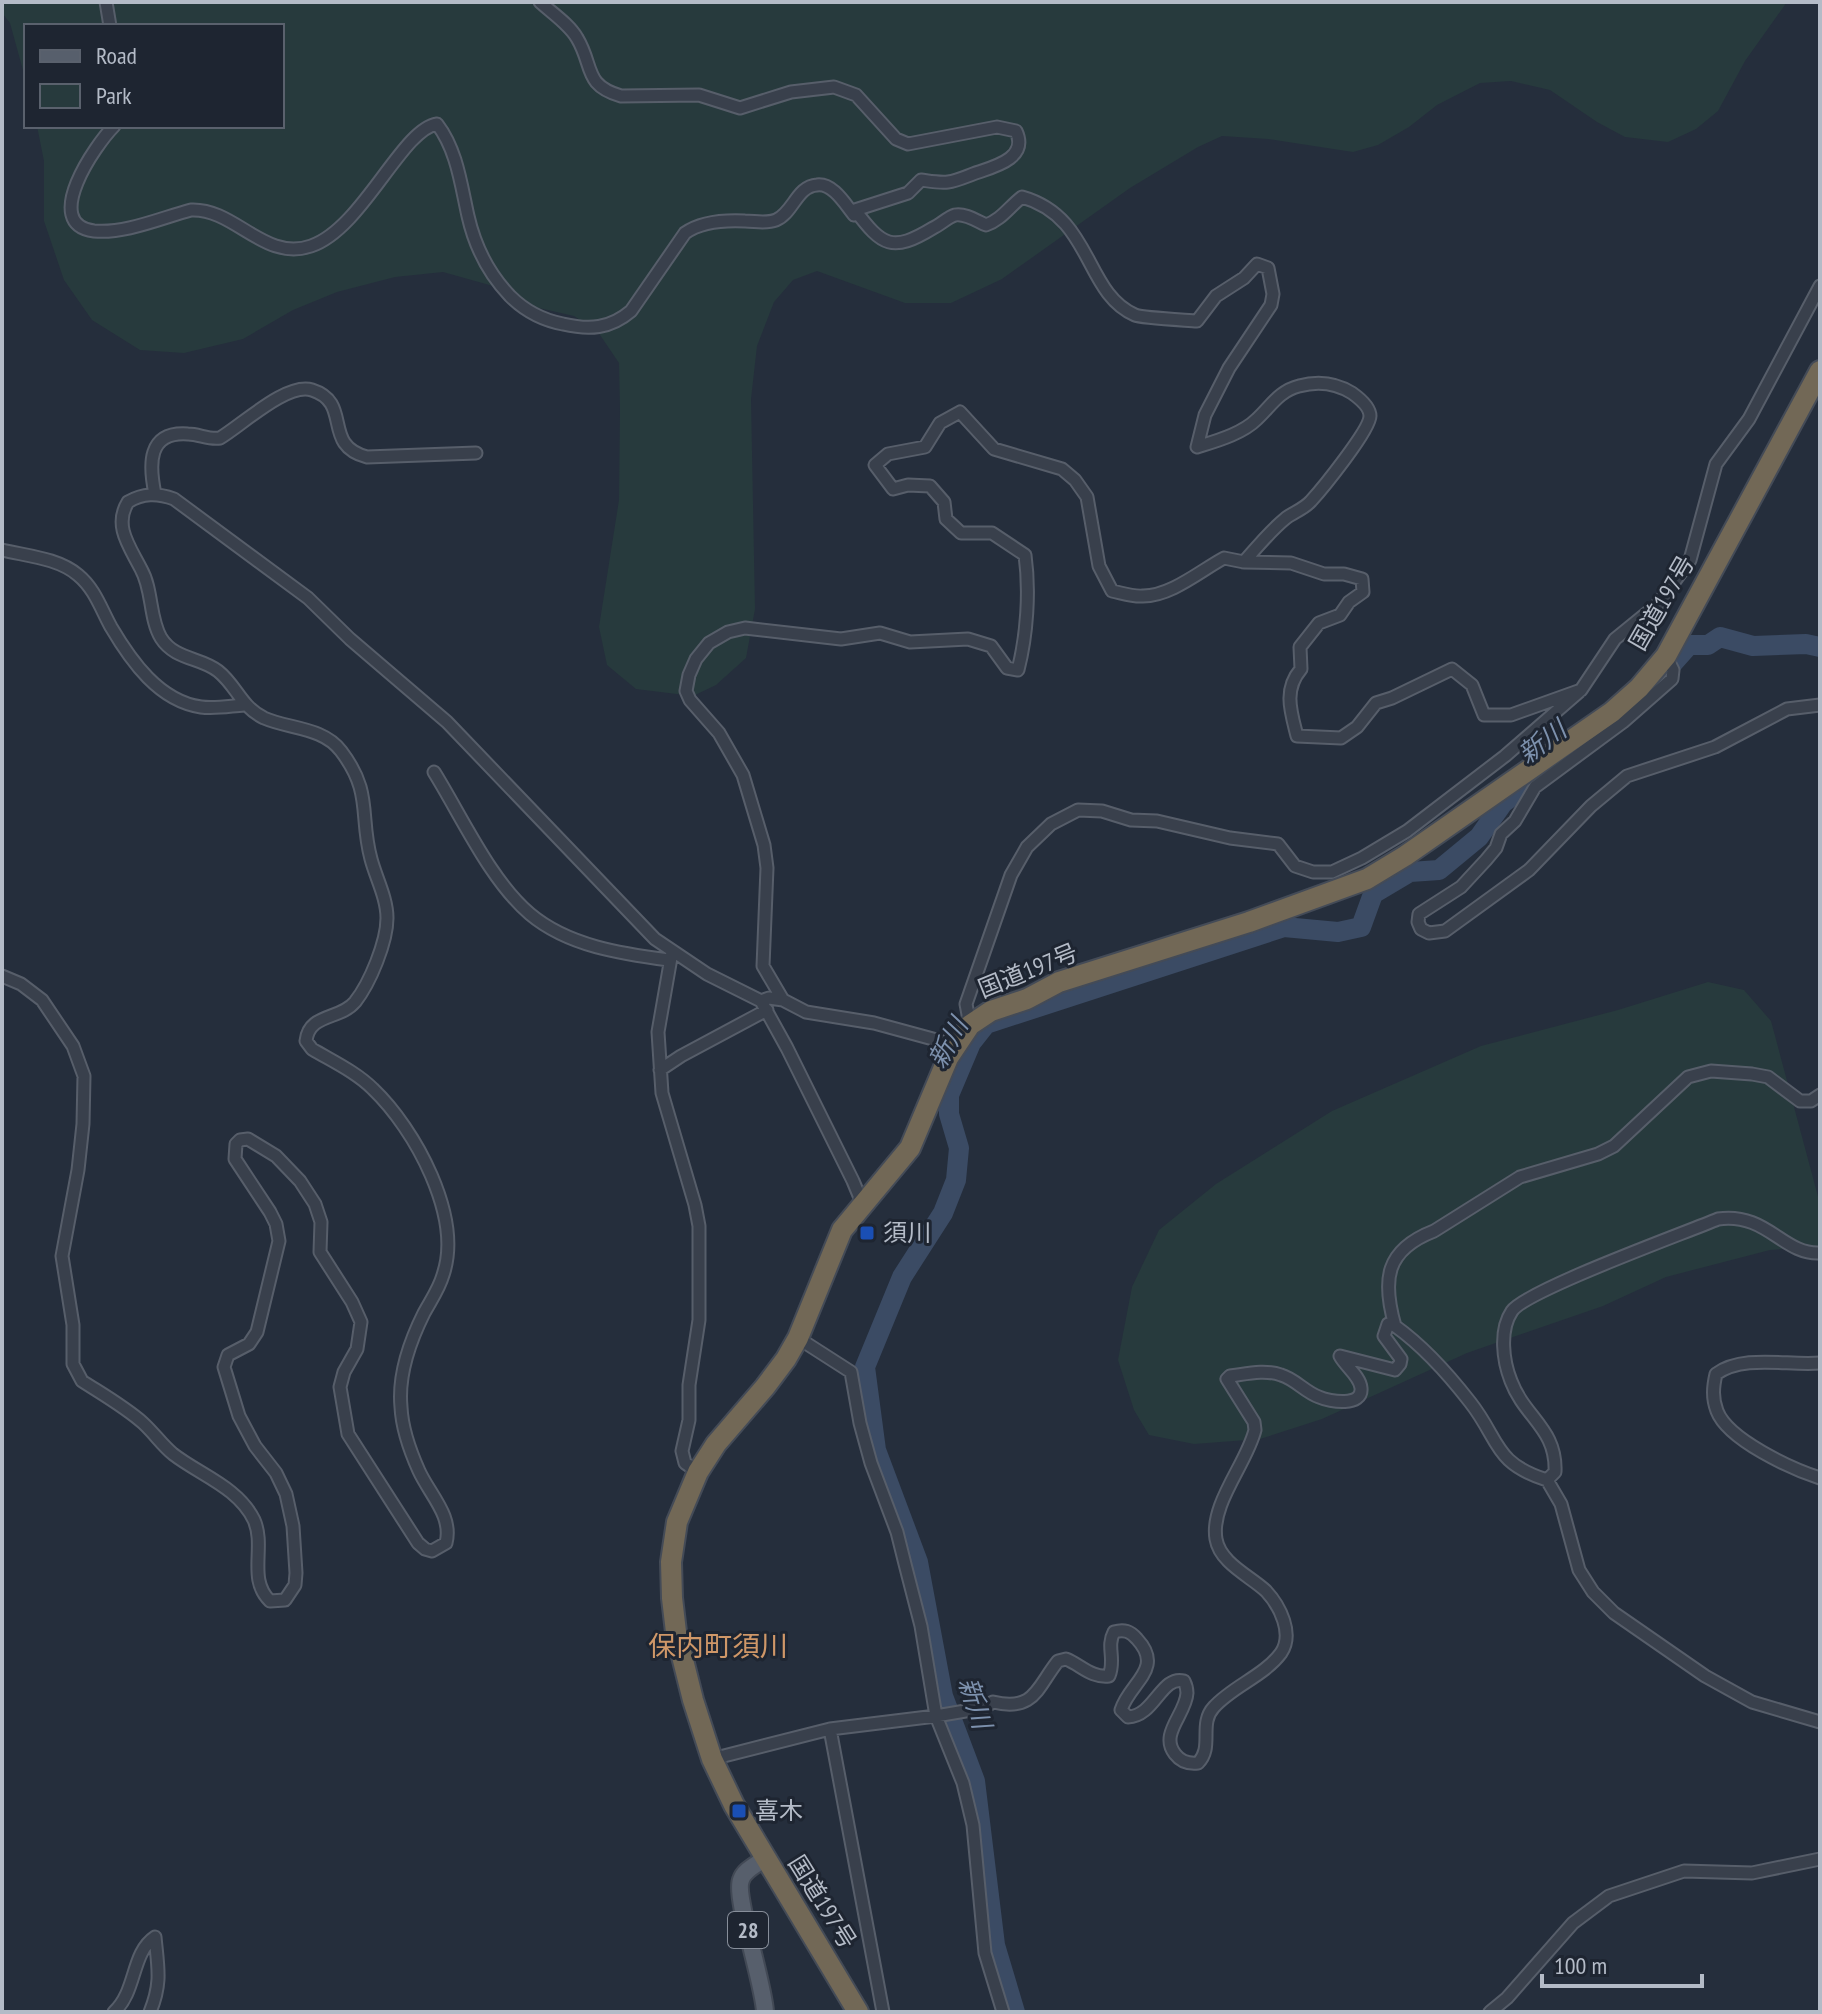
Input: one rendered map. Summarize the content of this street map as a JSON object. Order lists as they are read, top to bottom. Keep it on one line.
{"streets":{"highway":["国道197号"],"main road":["28"]},"crossings":[["国道197号","28"]],"districts":["保内町須川"],"water":["新川"],"places":{"transit":["須川","喜木"]},"legend":["Road","Park"],"scale_bar":"100 m"}
